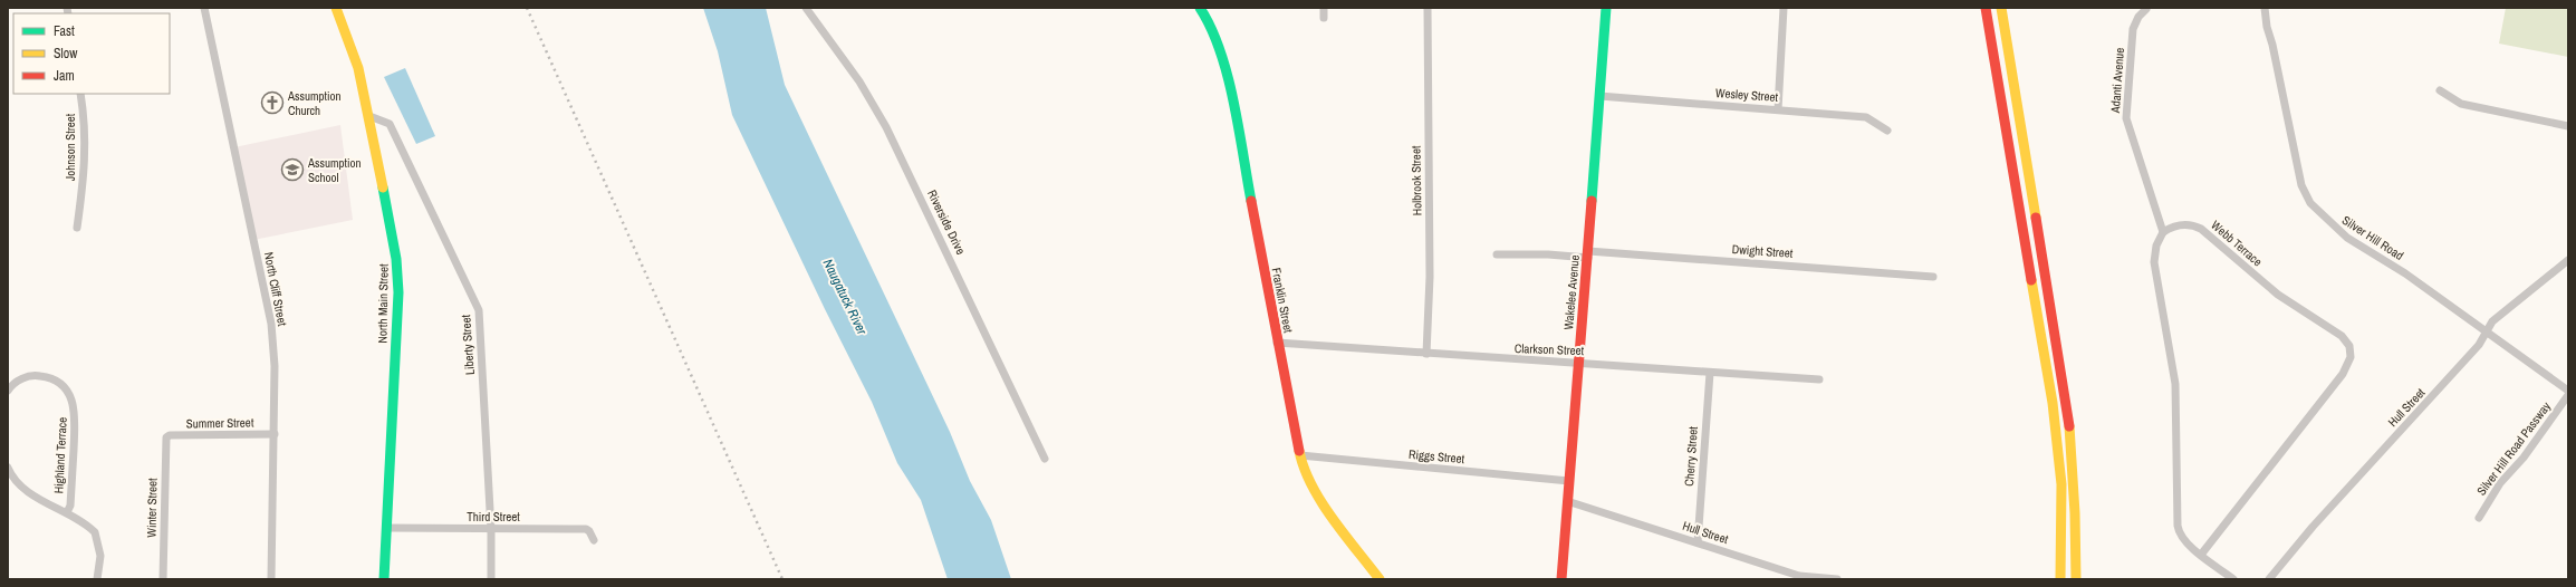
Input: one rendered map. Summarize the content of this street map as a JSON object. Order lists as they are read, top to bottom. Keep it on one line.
{"streets":{"main road":["Wakelee Avenue","Franklin Street","North Main Street"],"street":["Adanti Avenue","Wesley Street","Johnson Street","Holbrook Street","Riverside Drive","Silver Hill Road","Webb Terrace","Dwight Street","North Cliff Street","Liberty Street","Clarkson Street","Hull Street","Summer Street","Silver Hill Road Passway","Highland Terrace","Riggs Street","Cherry Street","Winter Street","Third Street"]},"crossings":[["Adanti Avenue","Webb Terrace"],["Wesley Street","Wakelee Avenue"],["Holbrook Street","Clarkson Street"],["Silver Hill Road","Hull Street"],["Dwight Street","Wakelee Avenue"],["North Cliff Street","Summer Street"],["Wakelee Avenue","Clarkson Street"],["Wakelee Avenue","Hull Street"],["Wakelee Avenue","Riggs Street"],["Franklin Street","Clarkson Street"],["Franklin Street","Riggs Street"],["North Main Street","Liberty Street"],["North Main Street","Third Street"],["Liberty Street","Third Street"],["Clarkson Street","Cherry Street"],["Hull Street","Cherry Street"],["Summer Street","Winter Street"]],"water":["Naugatuck River"],"places":{"church":["Assumption Church"],"school or university":["Assumption School"]},"legend":["Fast","Slow","Jam"]}
